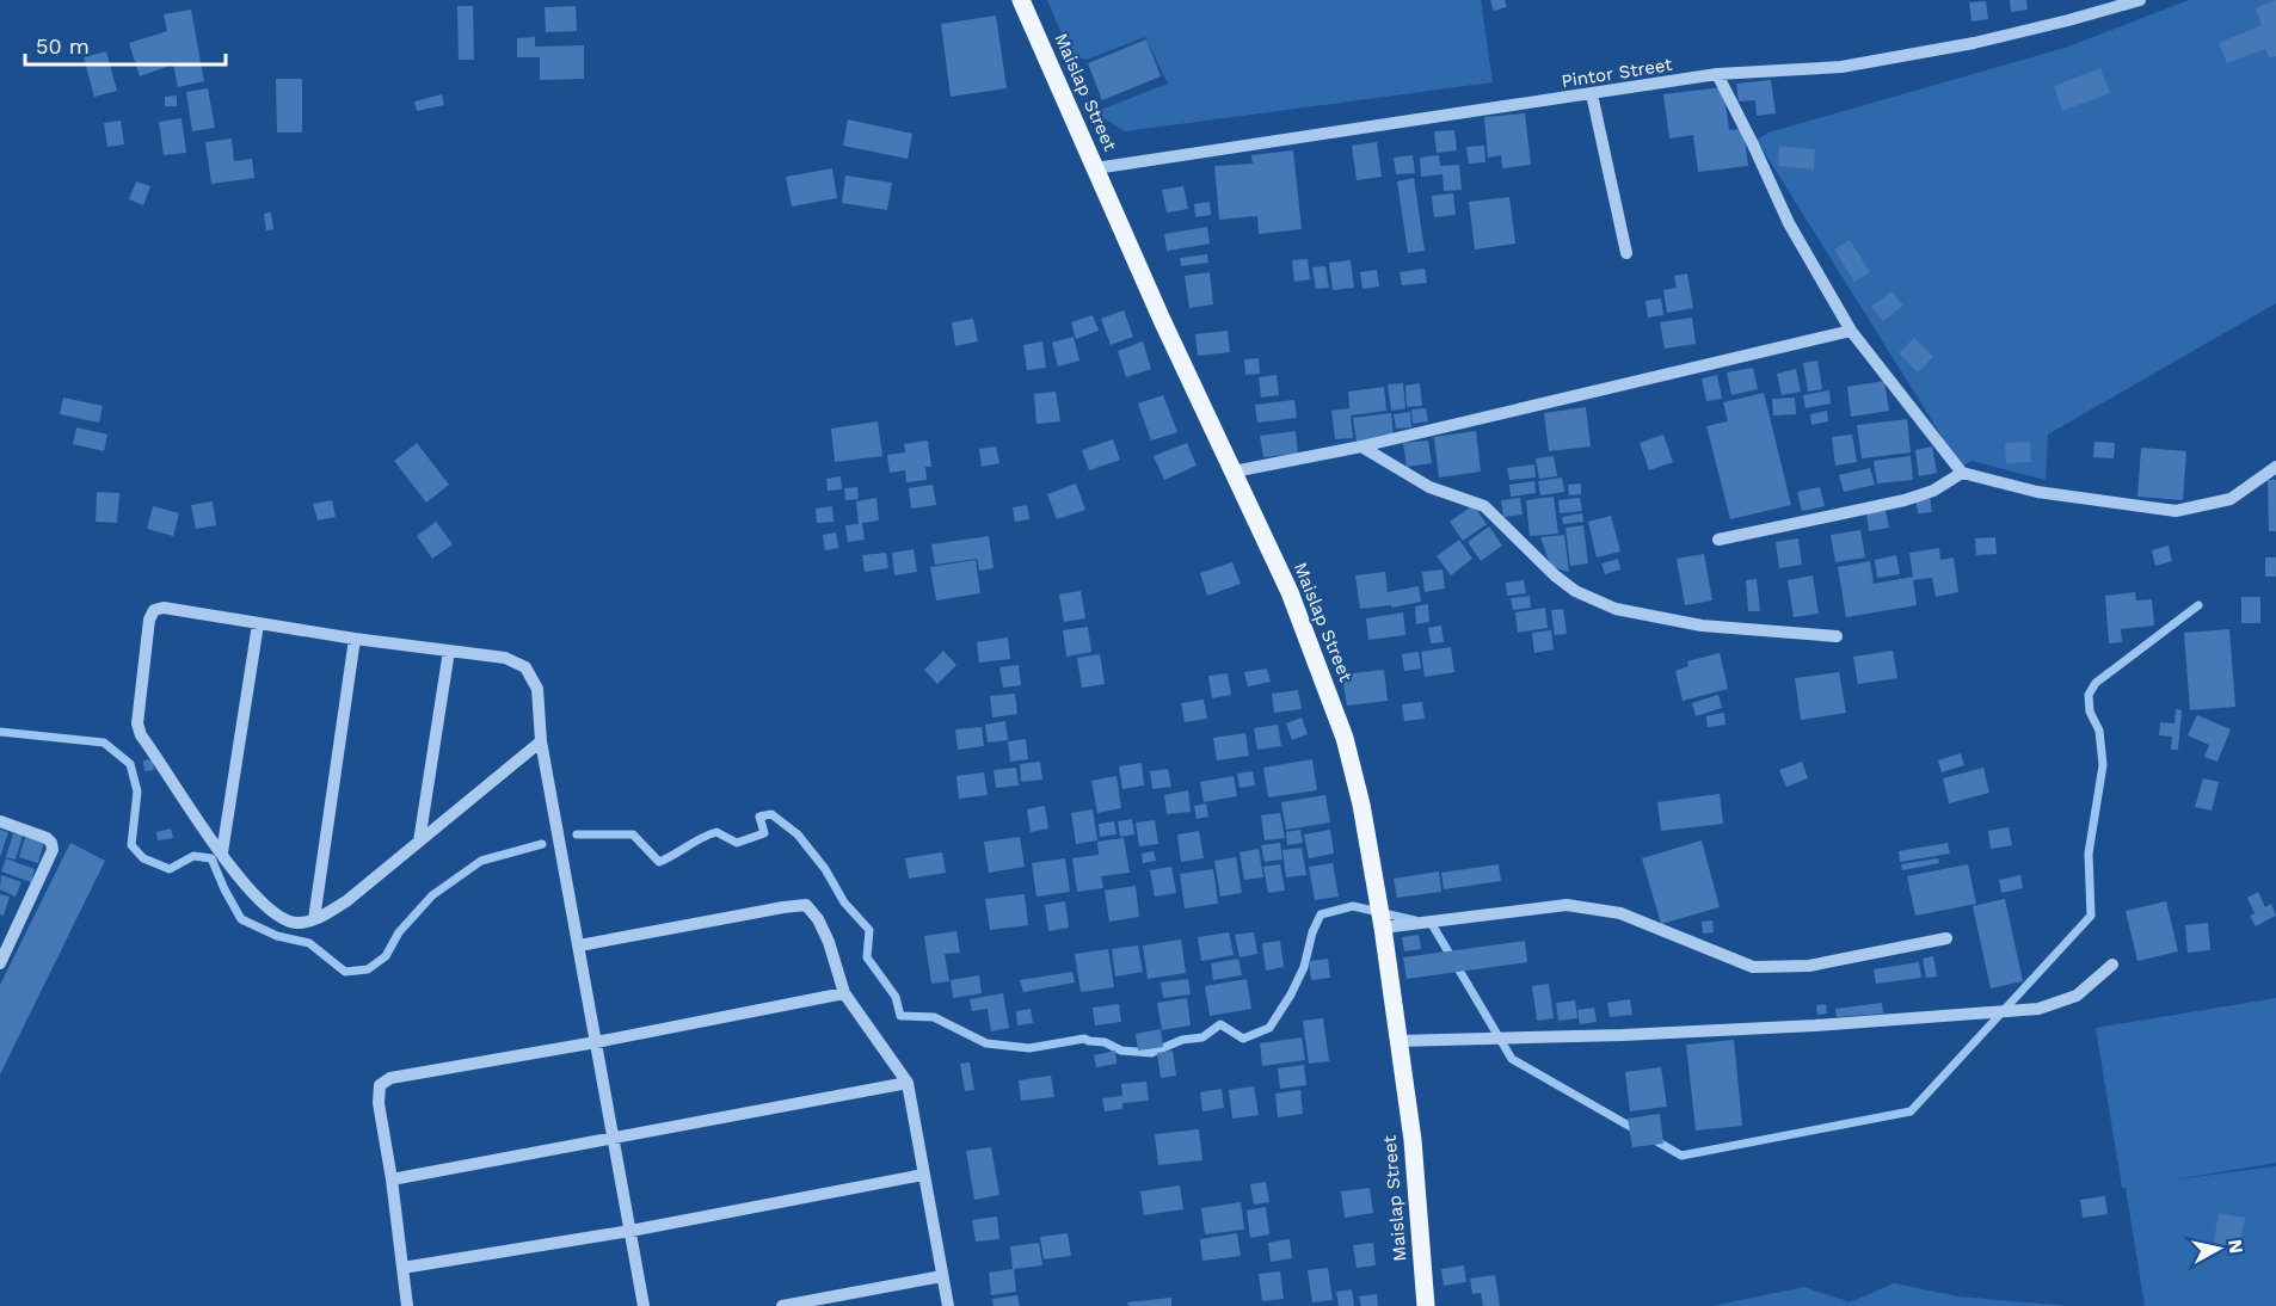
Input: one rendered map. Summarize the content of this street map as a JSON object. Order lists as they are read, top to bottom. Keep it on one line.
{"streets":{"main road":["Maislap Street"],"street":["Pintor Street"]},"crossings":[["Pintor Street","Maislap Street"]],"scale_bar":"50 m","north":"right"}
